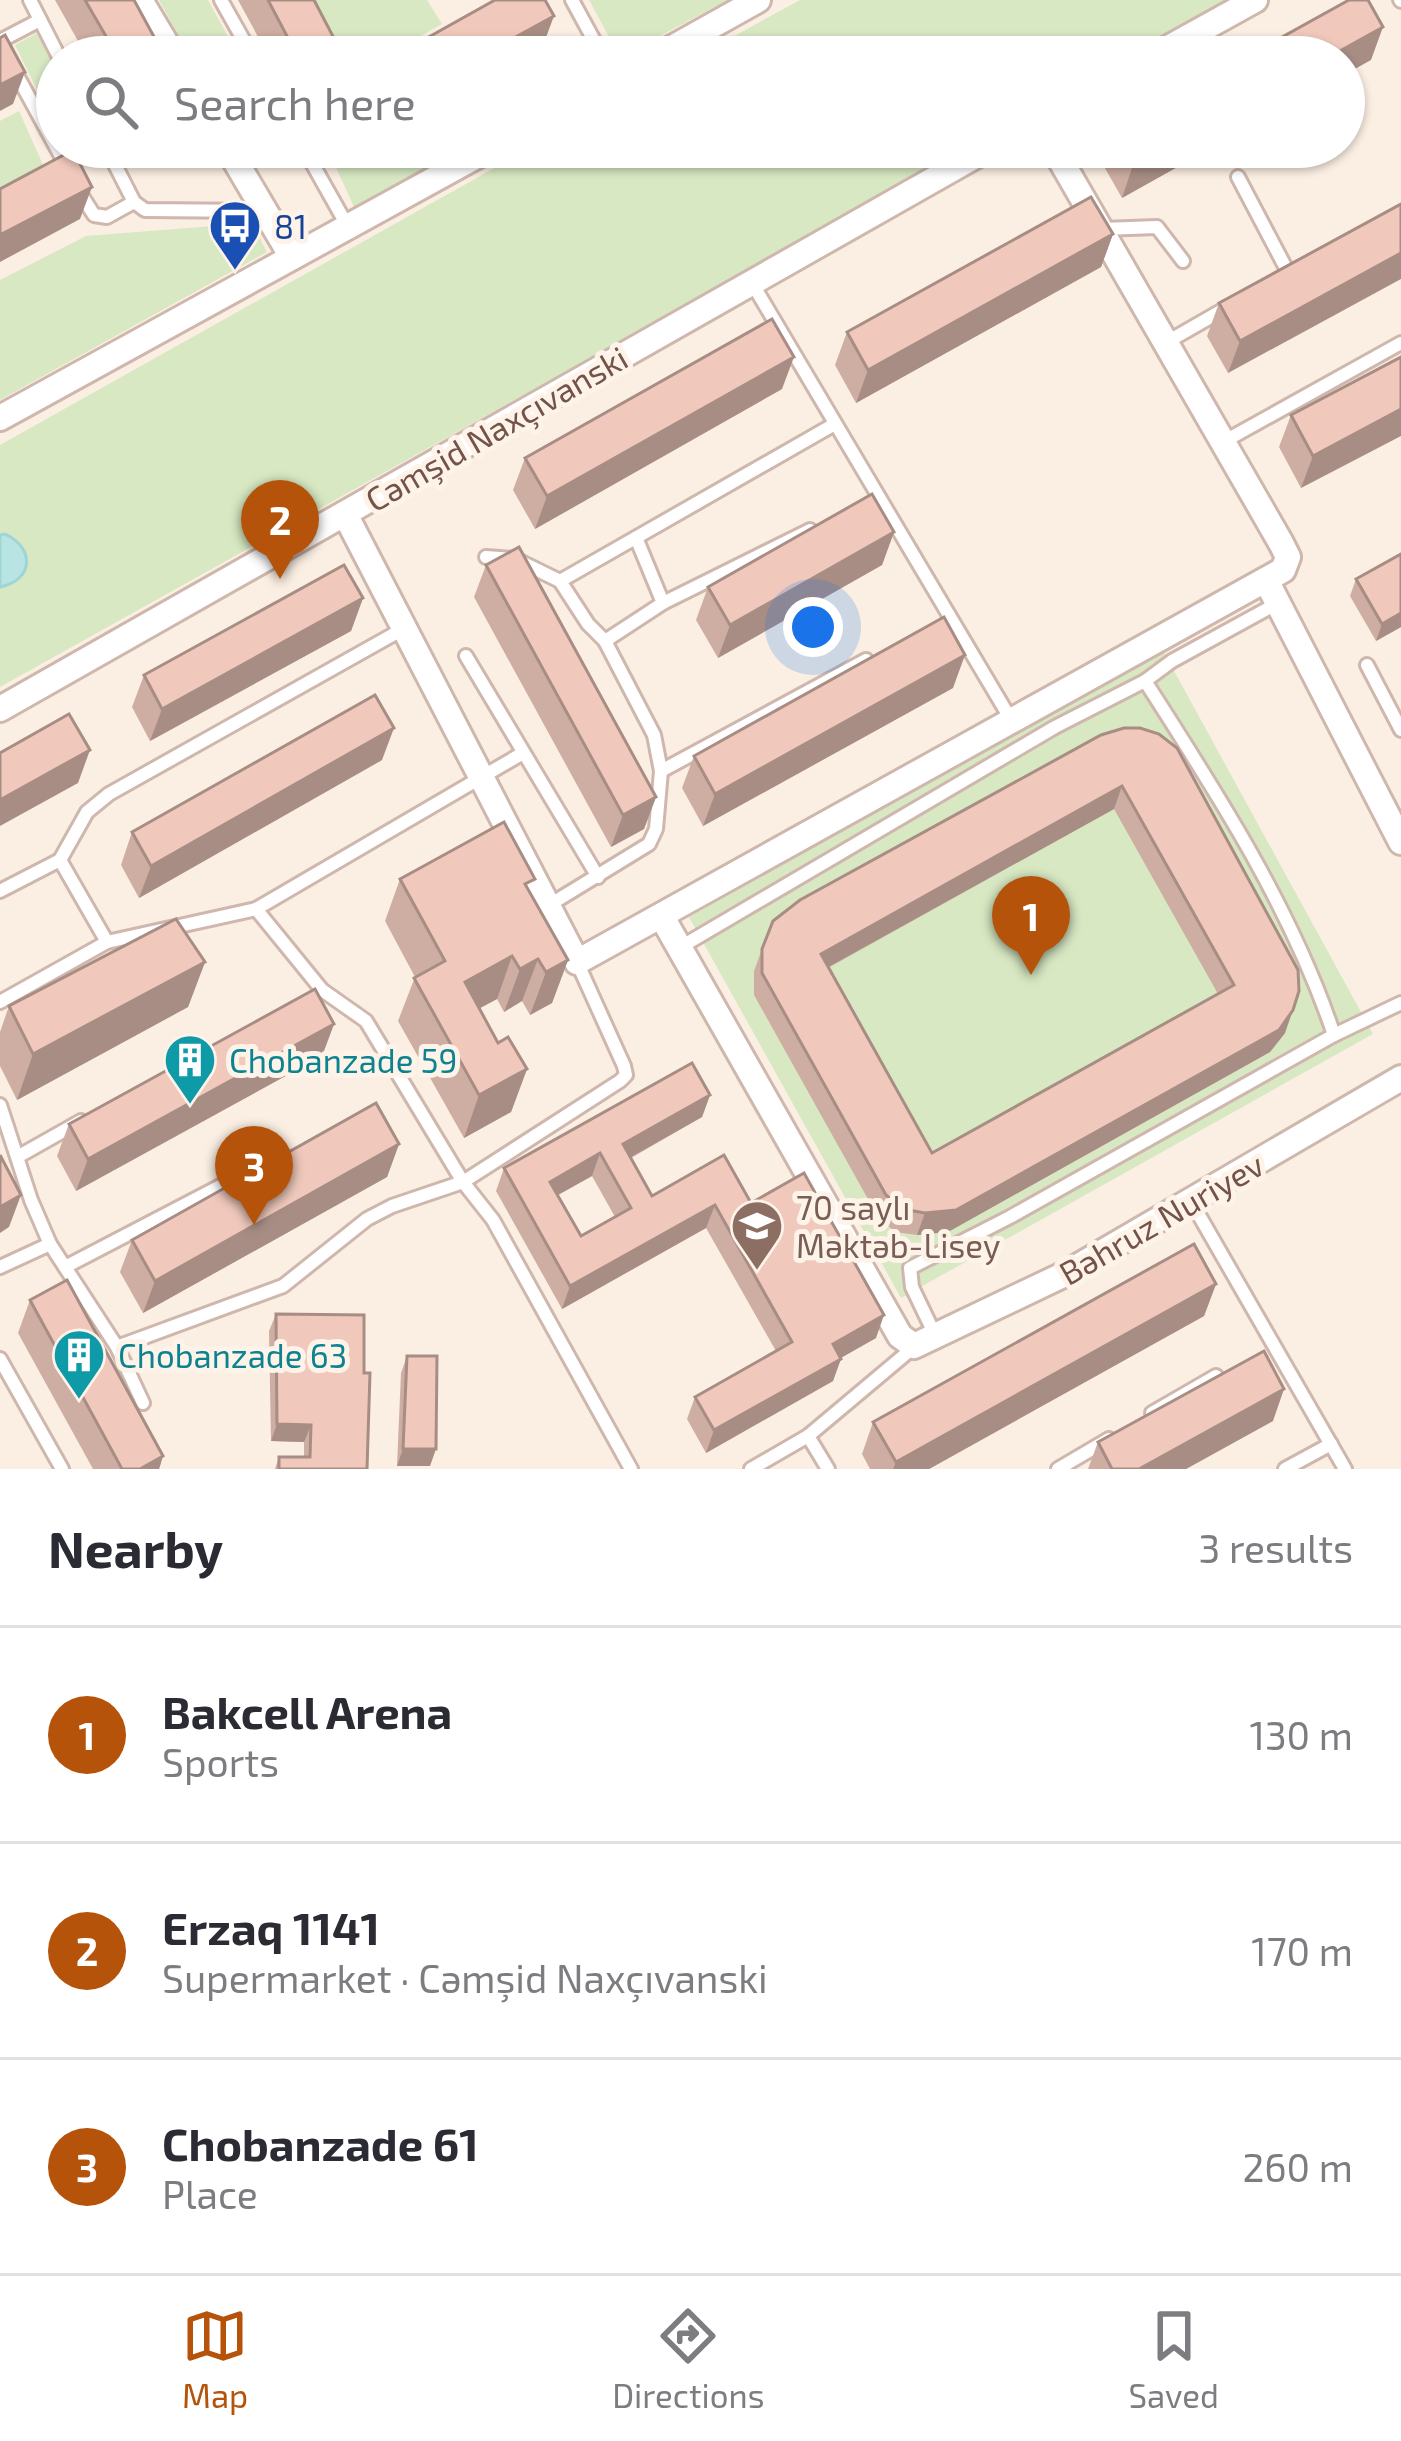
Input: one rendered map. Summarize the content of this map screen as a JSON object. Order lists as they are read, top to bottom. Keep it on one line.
{"streets":{"street":["Cəmşid Naxçıvanski","Bəhruz Nuriyev"]},"places":{"bus stop":["81"],"building":["Chobanzade 59","Chobanzade 63"],"school or university":["70 saylı Məktəb-Lisey"]},"page":{"search":"Search here","pins":["2","1","3"],"heading":["Nearby","3 results"],"list":[{"mark":"1","name":"Bakcell Arena","note":"Sports","value":"130 m"},{"mark":"2","name":"Erzaq 1141","note":"Supermarket · Cəmşid Naxçıvanski","value":"170 m"},{"mark":"3","name":"Chobanzade 61","note":"Place","value":"260 m"}],"nav":["Map","Directions","Saved"]}}
